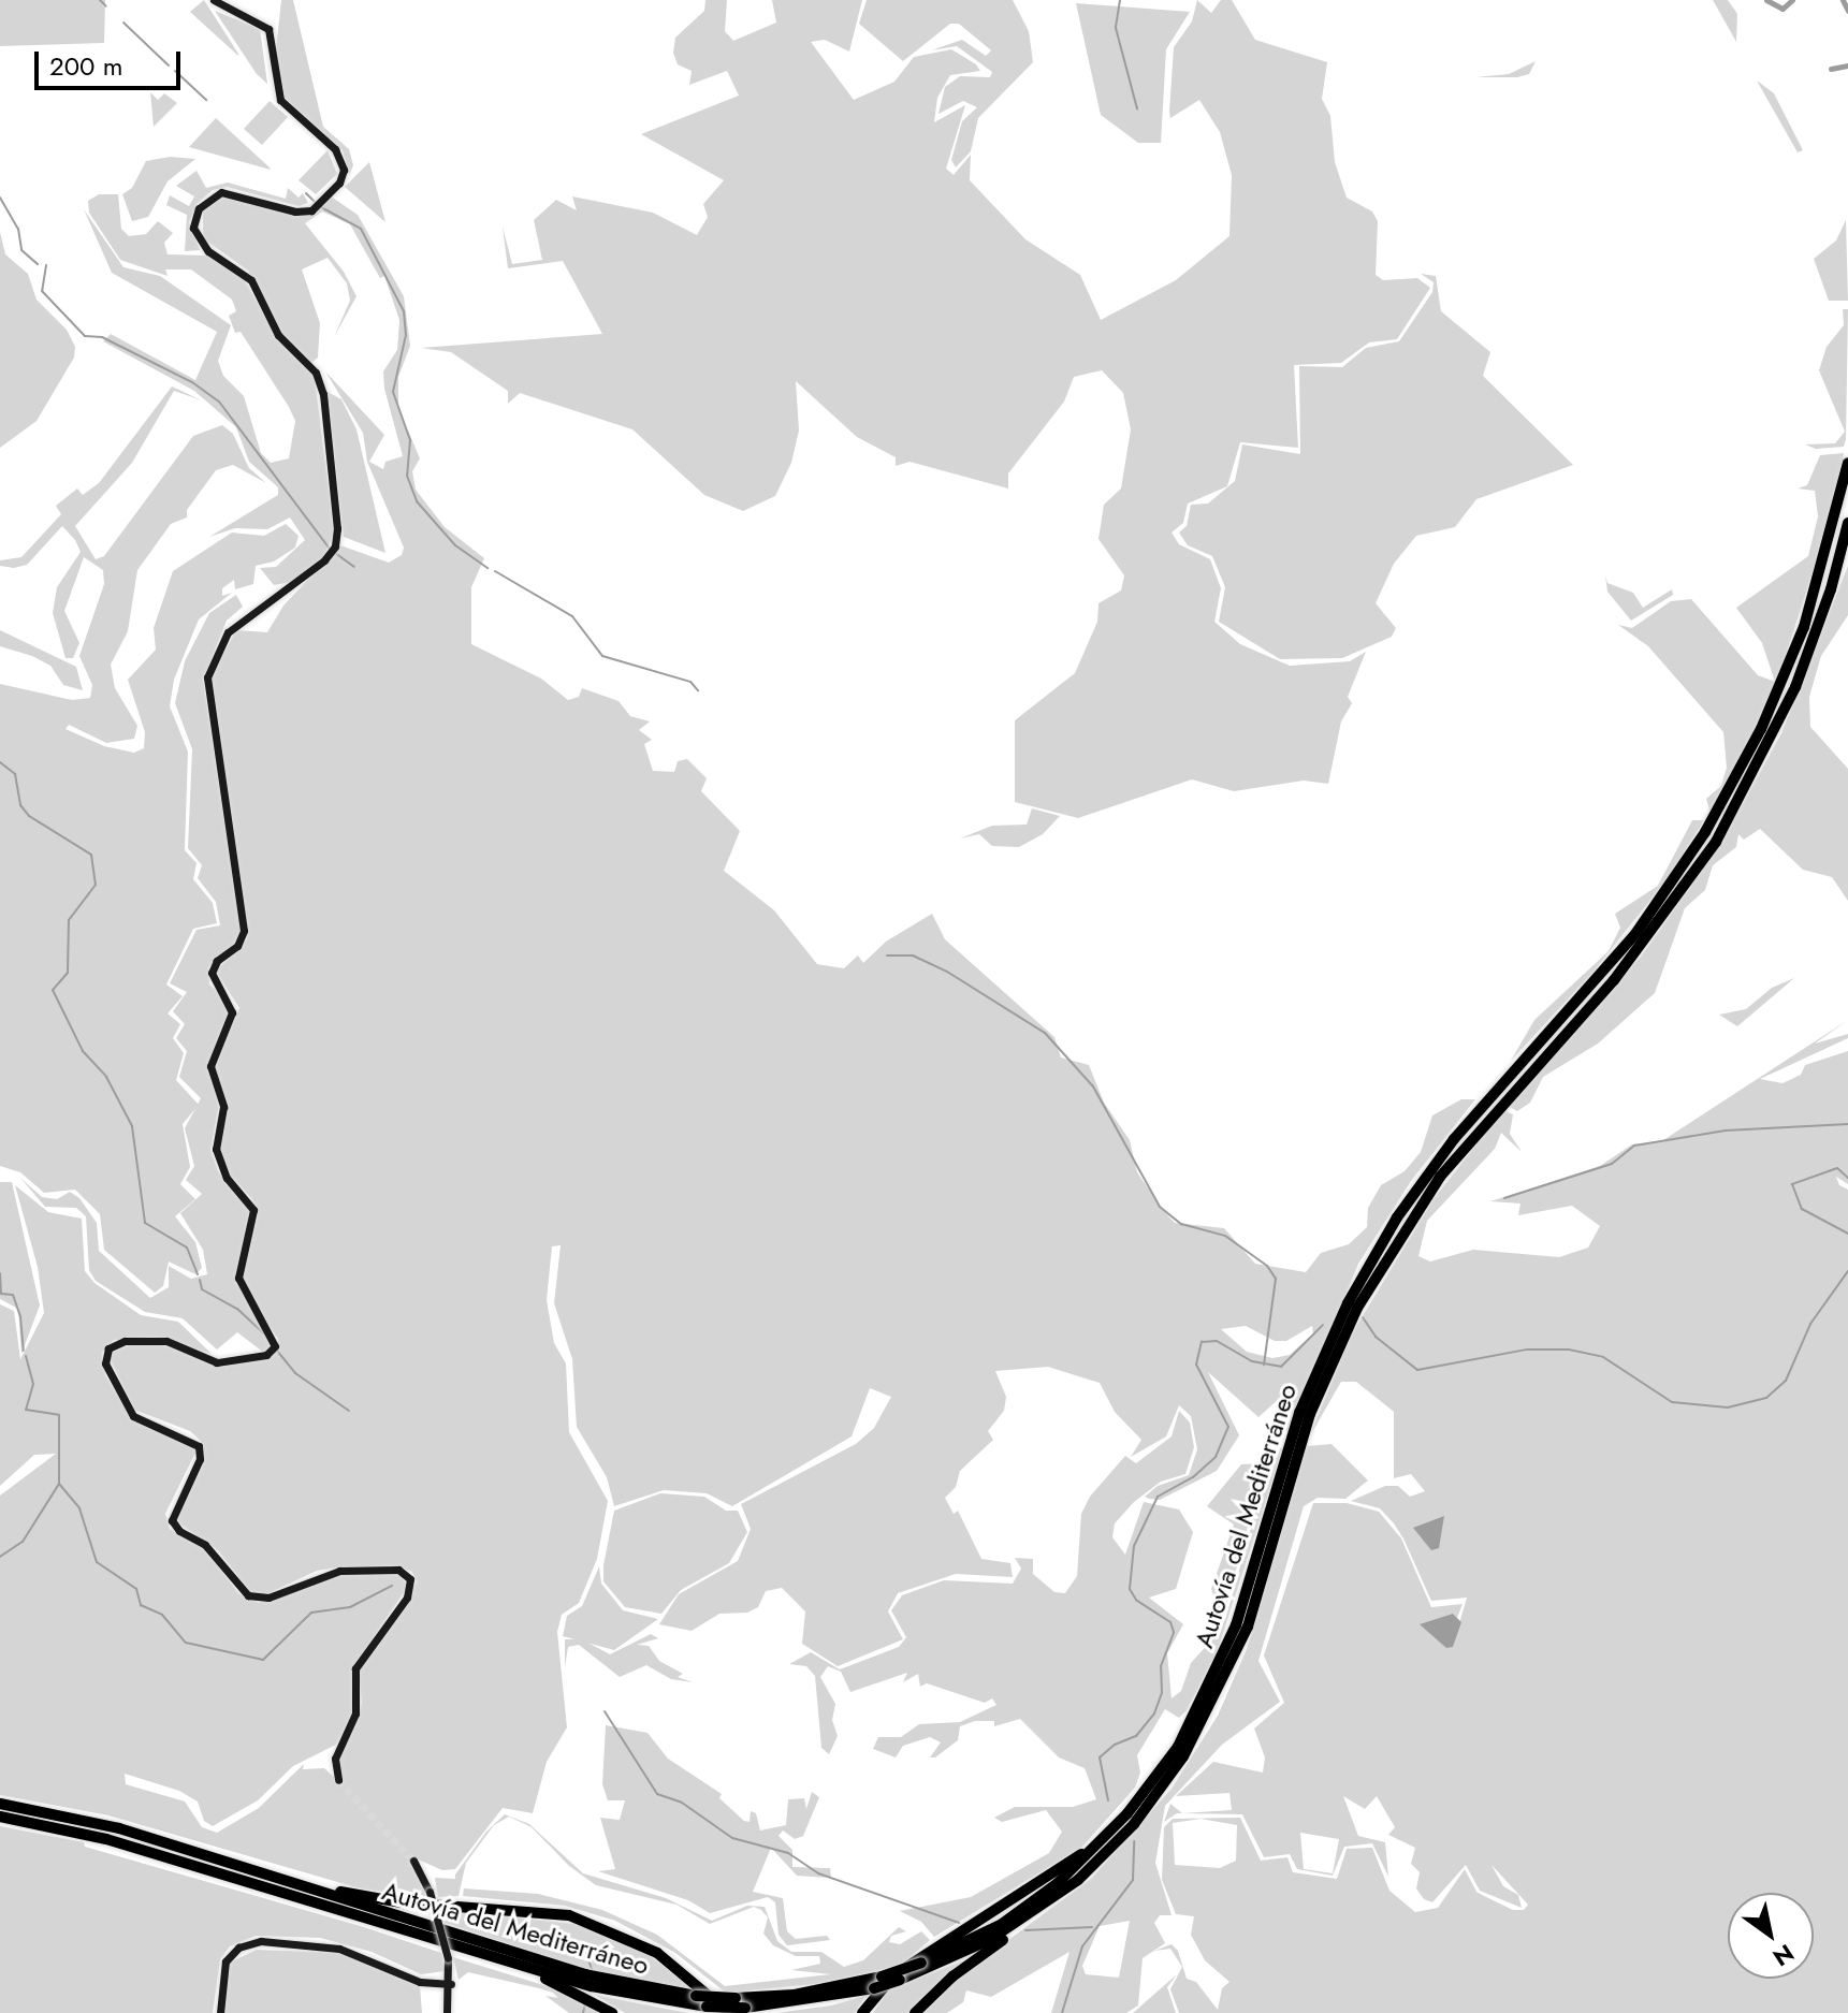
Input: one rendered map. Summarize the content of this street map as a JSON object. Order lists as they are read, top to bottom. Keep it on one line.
{"streets":{"highway":["Autovía del Mediterráneo"]},"scale_bar":"200 m","north":"bottom right"}
